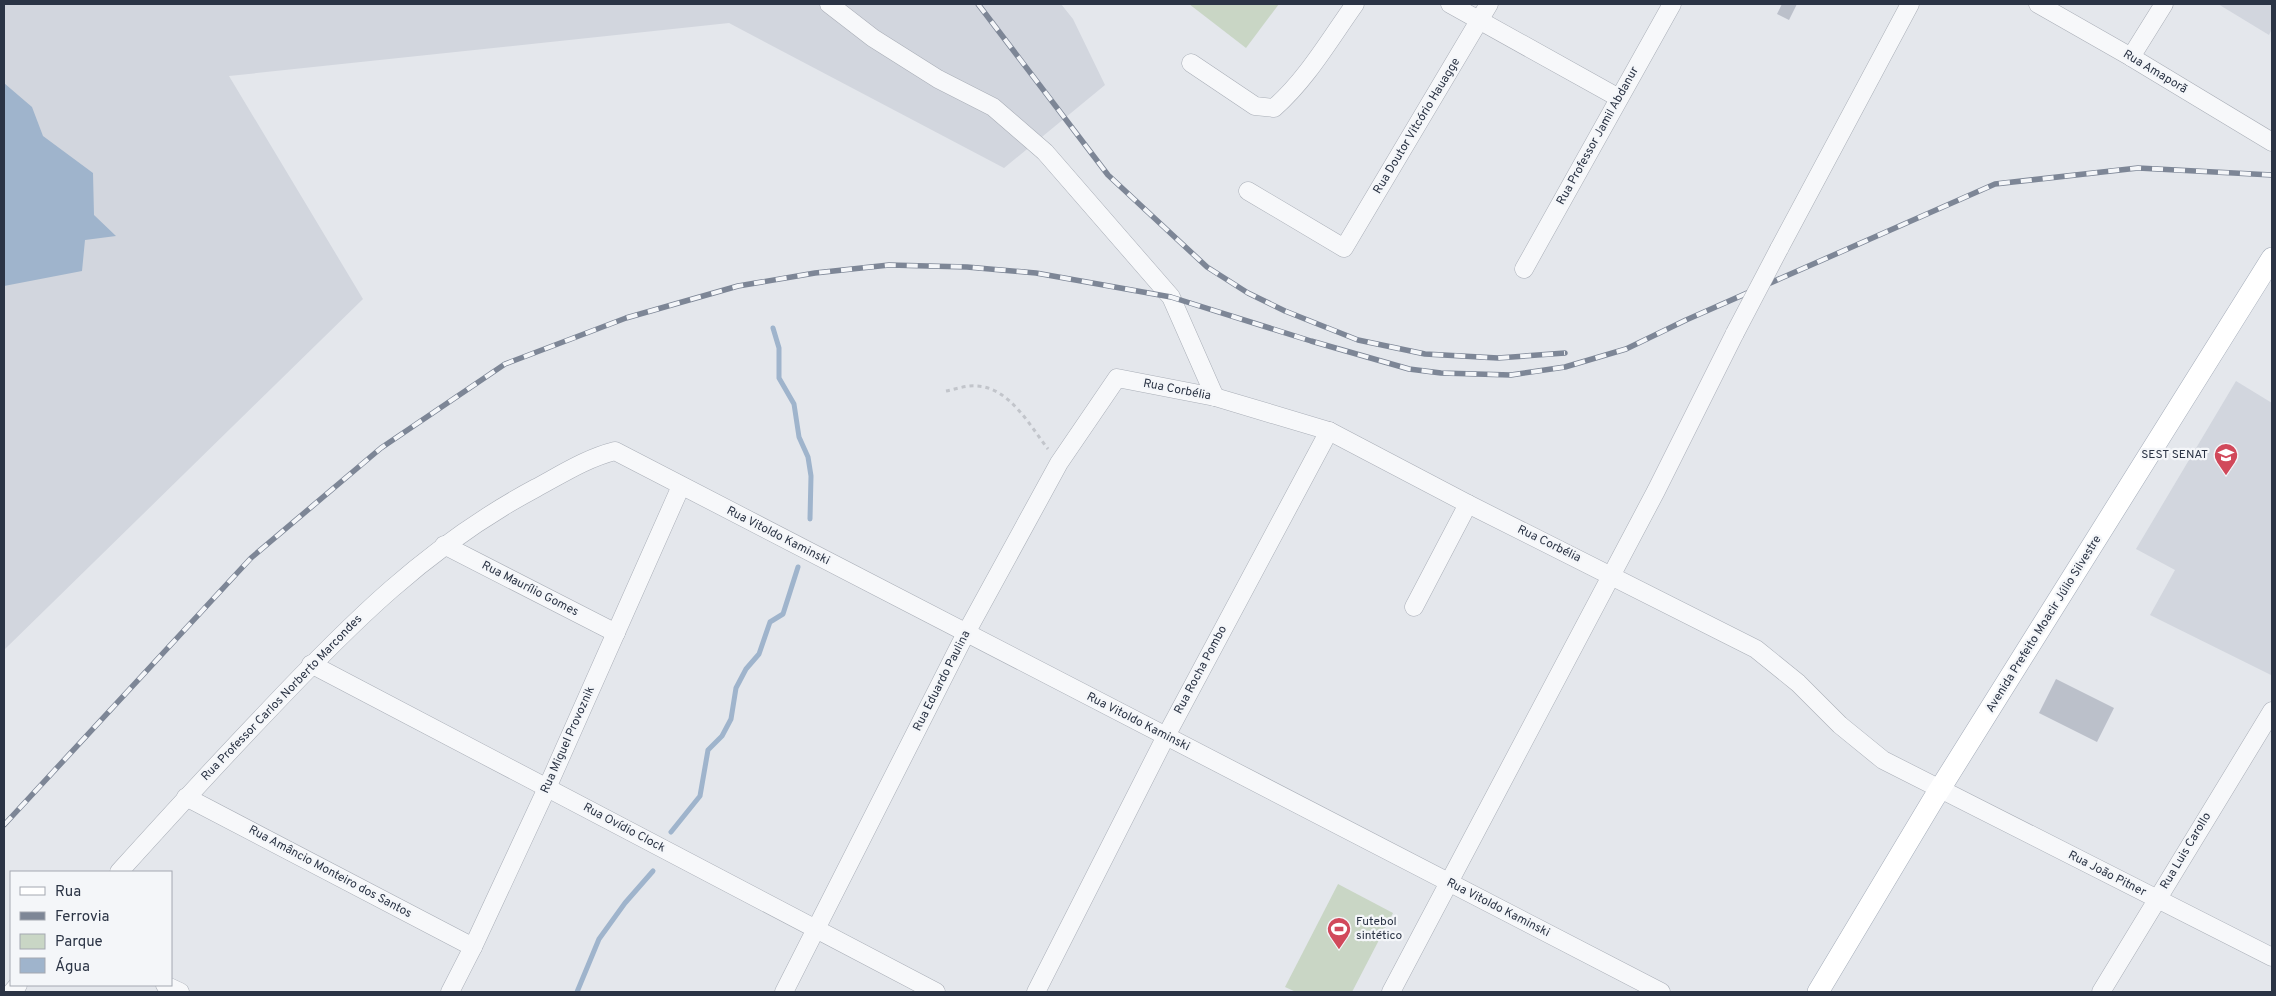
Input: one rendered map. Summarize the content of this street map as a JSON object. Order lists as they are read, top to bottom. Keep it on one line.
{"streets":{"main road":["Avenida Prefeito Moacir Júlio Silvestre"],"street":["Rua Amaporã","Rua Doutor Vitcório Hauagge","Rua Professor Jamil Abdanur","Rua Corbélia","Rua Vitoldo Kaminski","Rua Maurílio Gomes","Rua Rocha Pombo","Rua Eduardo Paulina","Rua Professor Carlos Norberto Marcondes","Rua Miguel Provoznik","Rua Ovídio Clock","Rua Luis Carollo","Rua Amâncio Monteiro dos Santos","Rua João Pitner"]},"crossings":[["Rua Corbélia","Avenida Prefeito Moacir Júlio Silvestre"],["Rua Corbélia","Rua Rocha Pombo"],["Rua Corbélia","Rua Eduardo Paulina"],["Rua Corbélia","Rua João Pitner"],["Rua Vitoldo Kaminski","Rua Rocha Pombo"],["Rua Vitoldo Kaminski","Rua Eduardo Paulina"],["Rua Vitoldo Kaminski","Rua Professor Carlos Norberto Marcondes"],["Rua Vitoldo Kaminski","Rua Miguel Provoznik"],["Rua Maurílio Gomes","Rua Professor Carlos Norberto Marcondes"],["Rua Maurílio Gomes","Rua Miguel Provoznik"],["Avenida Prefeito Moacir Júlio Silvestre","Rua João Pitner"],["Rua Eduardo Paulina","Rua Ovídio Clock"],["Rua Professor Carlos Norberto Marcondes","Rua Ovídio Clock"],["Rua Professor Carlos Norberto Marcondes","Rua Amâncio Monteiro dos Santos"],["Rua Miguel Provoznik","Rua Ovídio Clock"],["Rua Miguel Provoznik","Rua Amâncio Monteiro dos Santos"],["Rua Luis Carollo","Rua João Pitner"]],"places":{"school or university":["SEST SENAT"],"sports":["Futebol sintético"]},"legend":["Rua","Ferrovia","Parque","Água"]}
